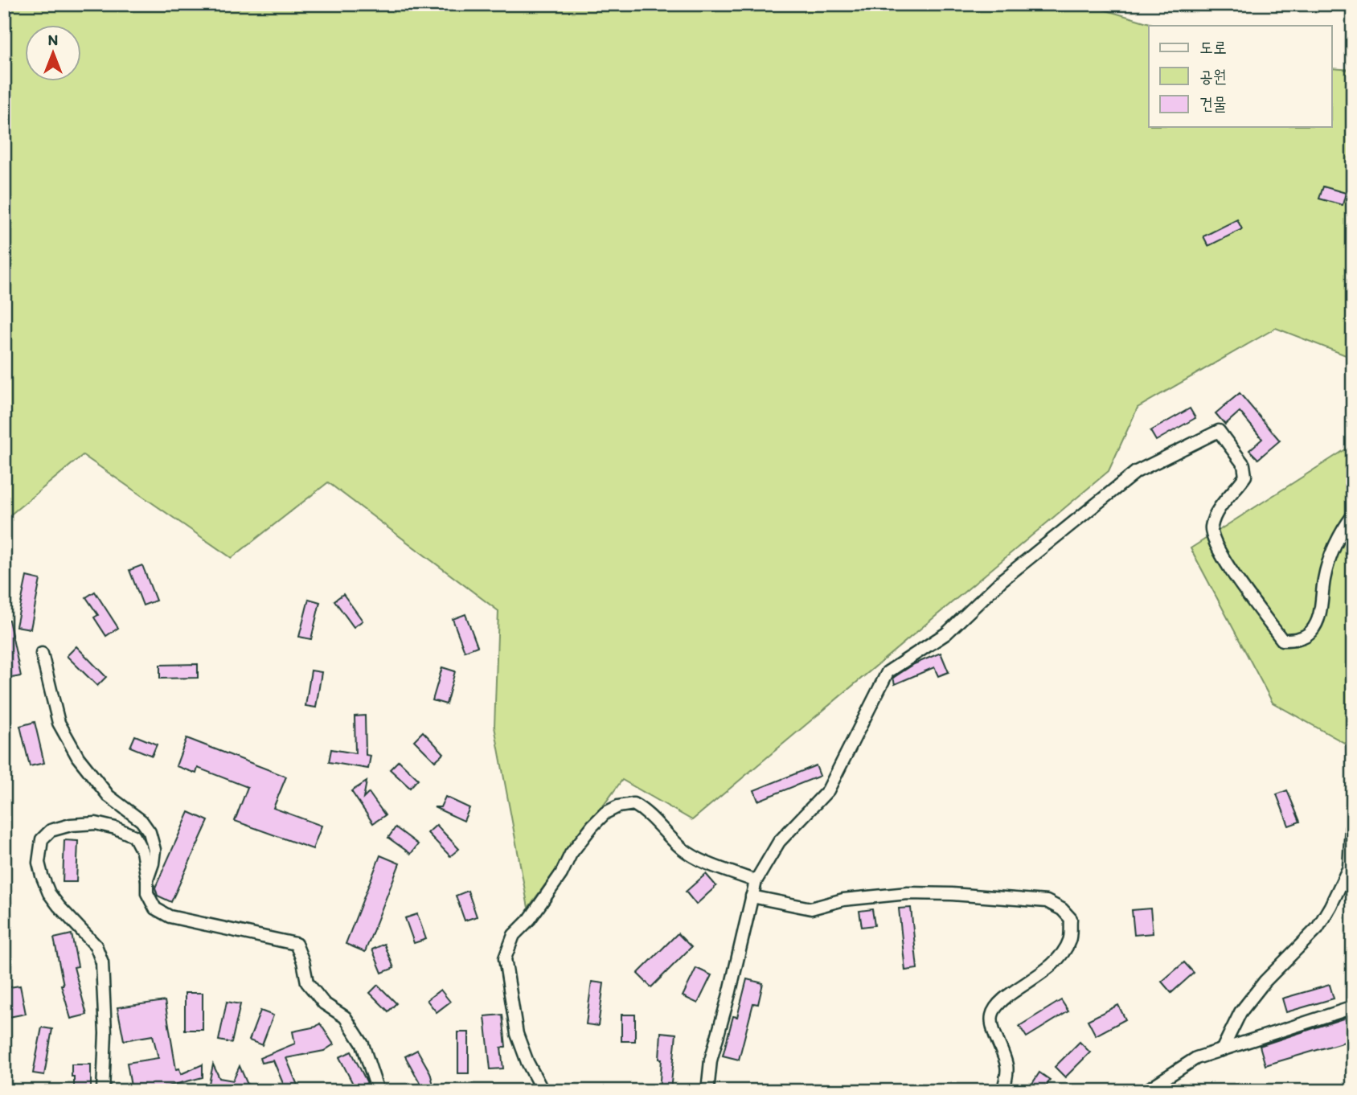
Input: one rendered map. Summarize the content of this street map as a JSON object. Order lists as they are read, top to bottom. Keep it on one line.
{"legend":["도로","공원","건물"],"north":"top"}
